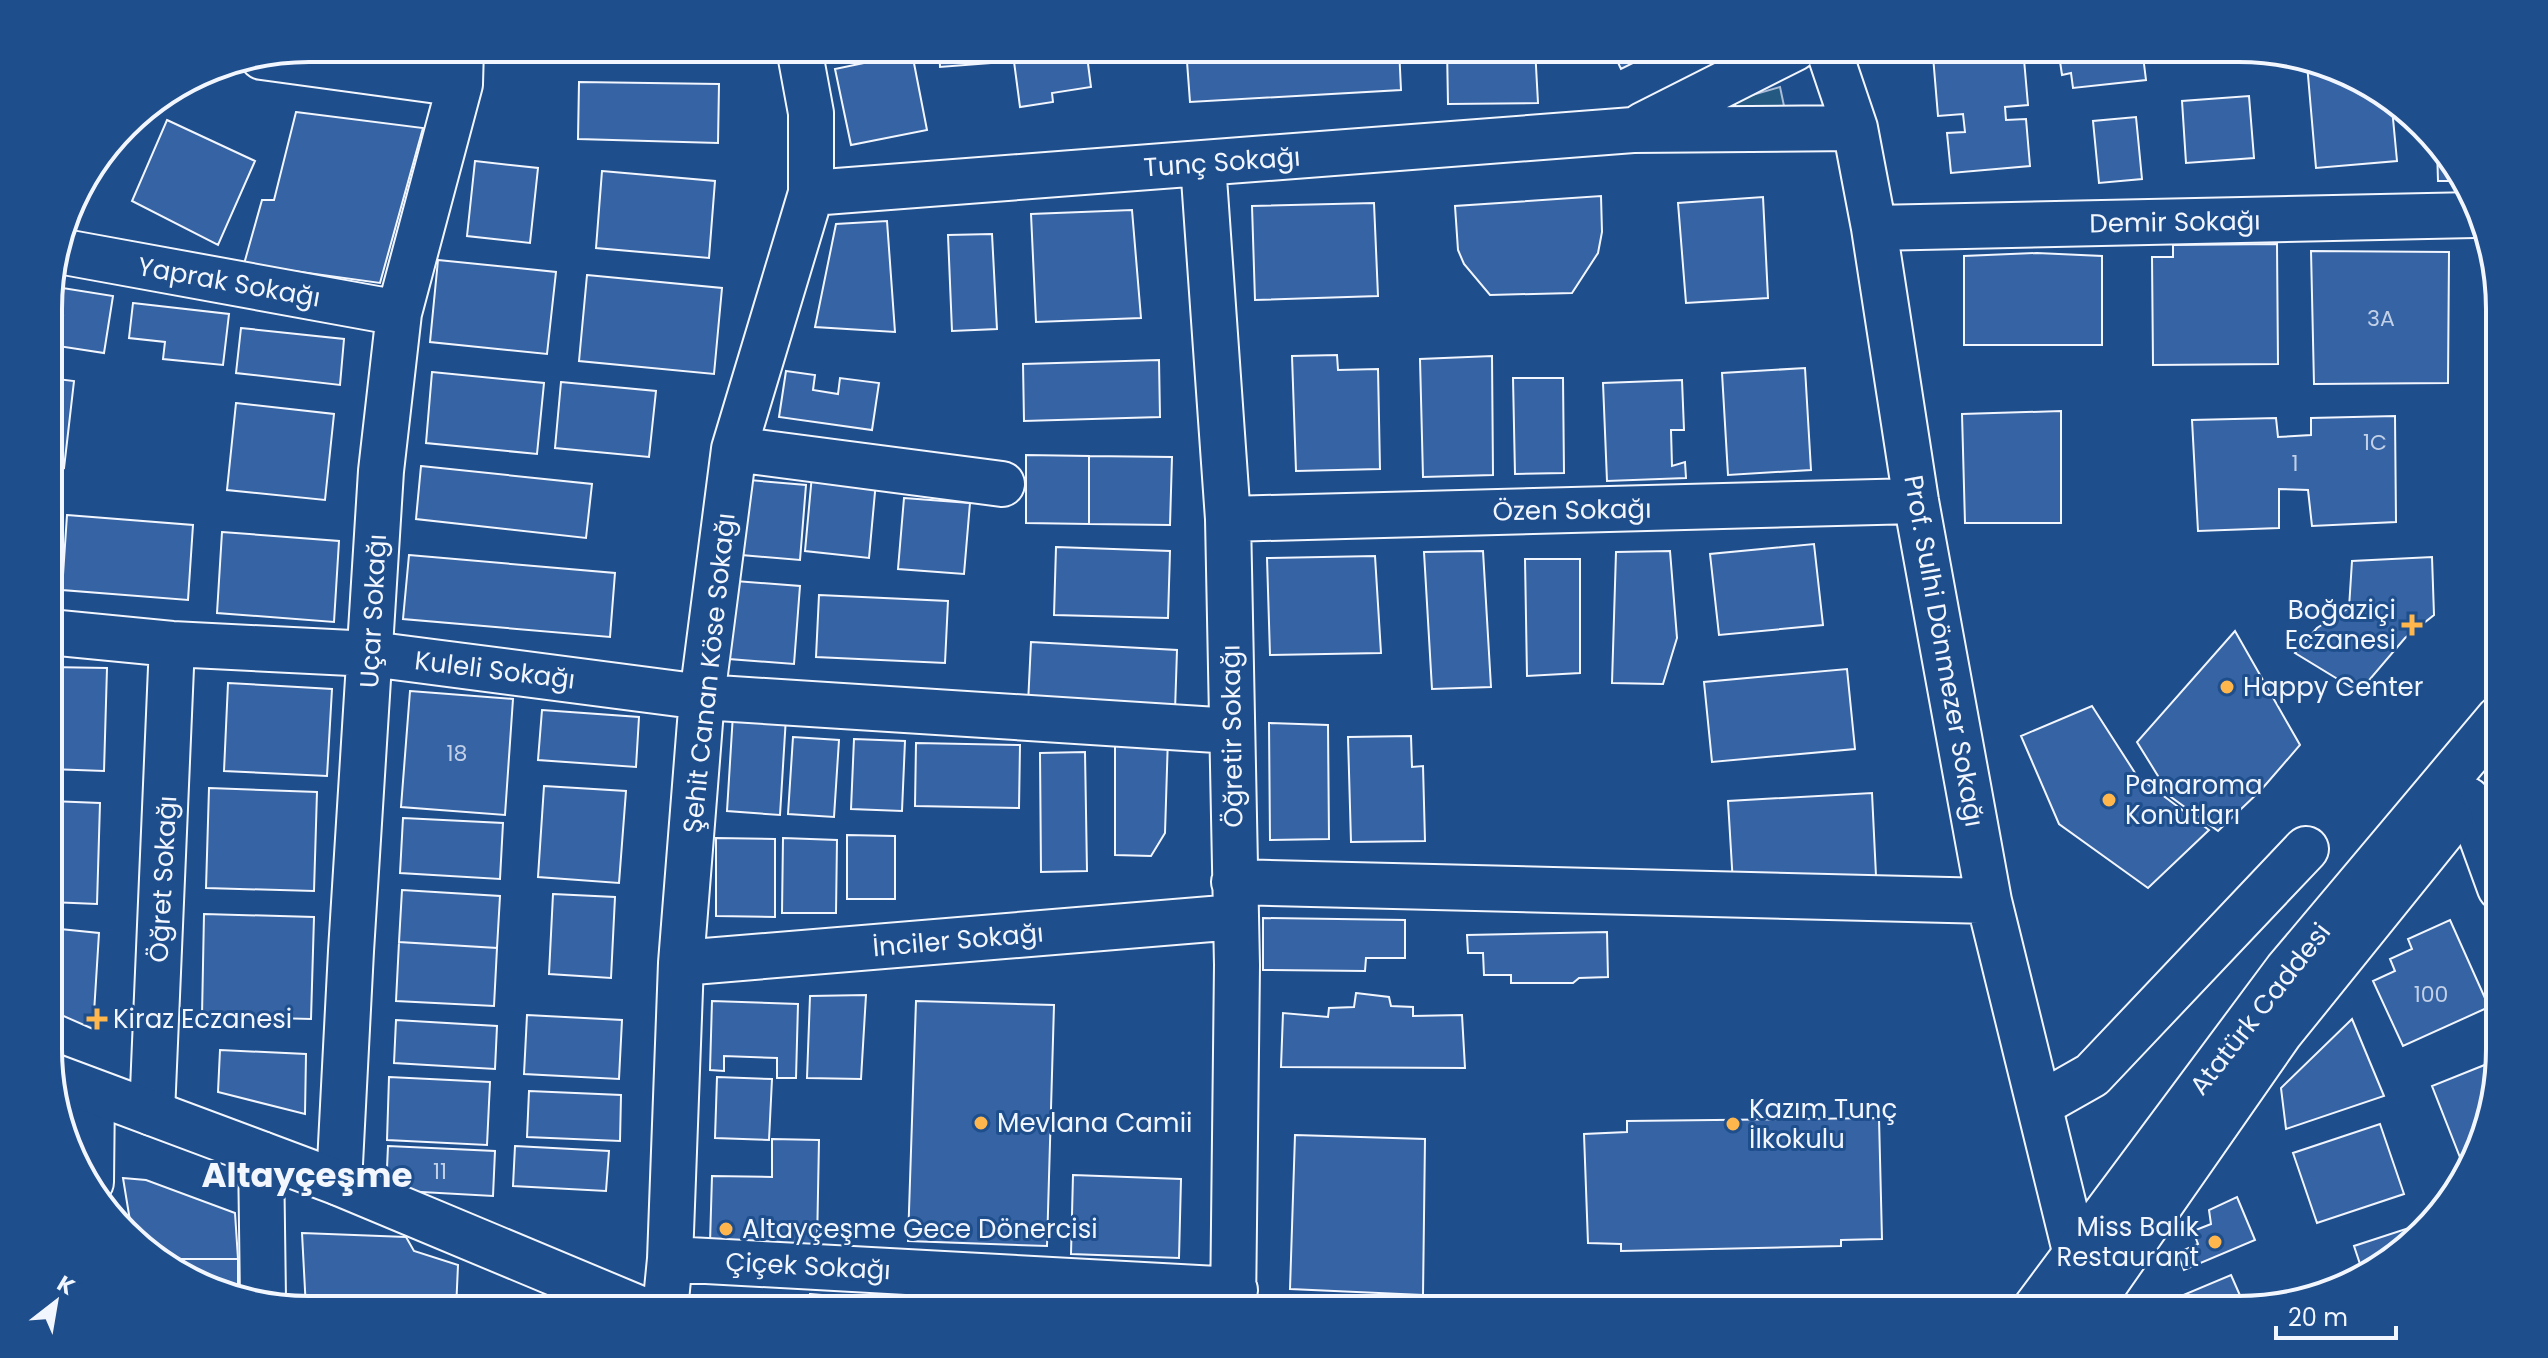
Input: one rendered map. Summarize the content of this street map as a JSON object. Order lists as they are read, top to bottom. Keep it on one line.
{"streets":{"street":["Tunç Sokağı","Demir Sokağı","Yaprak Sokağı","Özen Sokağı","Uçar Sokağı","Prof. Sulhi Dönmezer Sokağı","Kuleli Sokağı","Şehit Canan Köse Sokağı","Öğretir Sokağı","Öğret Sokağı","İnciler Sokağı","Atatürk Caddesi","Çiçek Sokağı"]},"crossings":[["Tunç Sokağı","Prof. Sulhi Dönmezer Sokağı"],["Tunç Sokağı","Şehit Canan Köse Sokağı"],["Tunç Sokağı","Öğretir Sokağı"],["Demir Sokağı","Prof. Sulhi Dönmezer Sokağı"],["Yaprak Sokağı","Uçar Sokağı"],["Özen Sokağı","Prof. Sulhi Dönmezer Sokağı"],["Özen Sokağı","Öğretir Sokağı"],["Uçar Sokağı","Kuleli Sokağı"],["Prof. Sulhi Dönmezer Sokağı","İnciler Sokağı"],["Prof. Sulhi Dönmezer Sokağı","Atatürk Caddesi"],["Kuleli Sokağı","Şehit Canan Köse Sokağı"],["Kuleli Sokağı","Öğretir Sokağı"],["Kuleli Sokağı","Öğret Sokağı"],["Şehit Canan Köse Sokağı","İnciler Sokağı"],["Şehit Canan Köse Sokağı","Çiçek Sokağı"],["Öğretir Sokağı","İnciler Sokağı"]],"districts":["Altayçeşme"],"places":{"health":["Boğaziçi Eczanesi","Kiraz Eczanesi"],"other":["Happy Center","Panaroma Konutları","Mevlana Camii","Kazım Tunç İlkokulu","Altayçeşme Gece Dönercisi","Miss Balık Restaurant"]},"house_numbers":["3A","1C","1","18","100","11"],"scale_bar":"20 m","north":"top right"}
